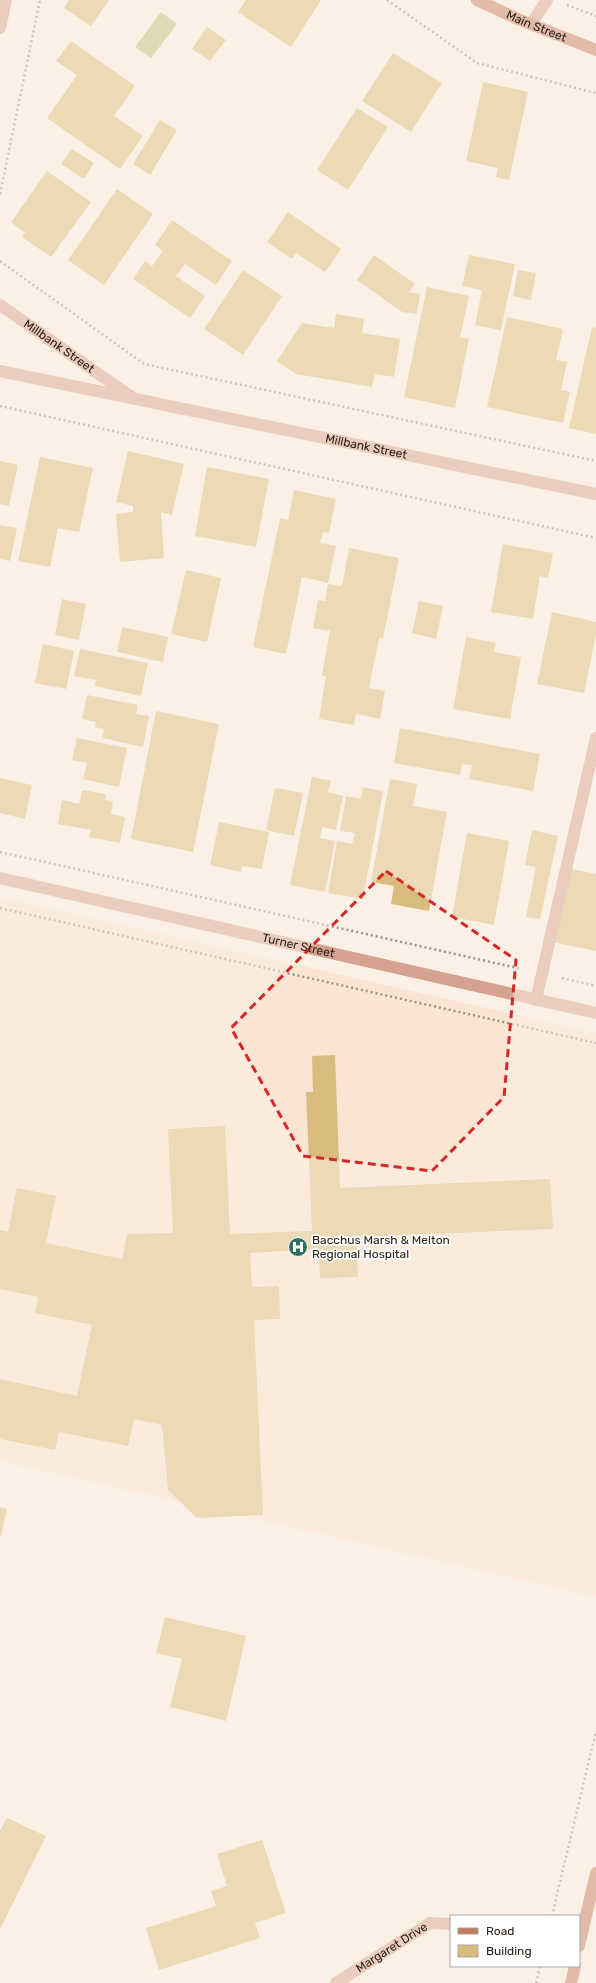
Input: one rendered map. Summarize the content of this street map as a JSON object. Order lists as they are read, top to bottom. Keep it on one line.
{"streets":{"main road":["Main Street"],"street":["Millbank Street","Turner Street","Margaret Drive"]},"places":{"hospital":["Bacchus Marsh & Melton Regional Hospital"]},"legend":["Road","Building"]}
